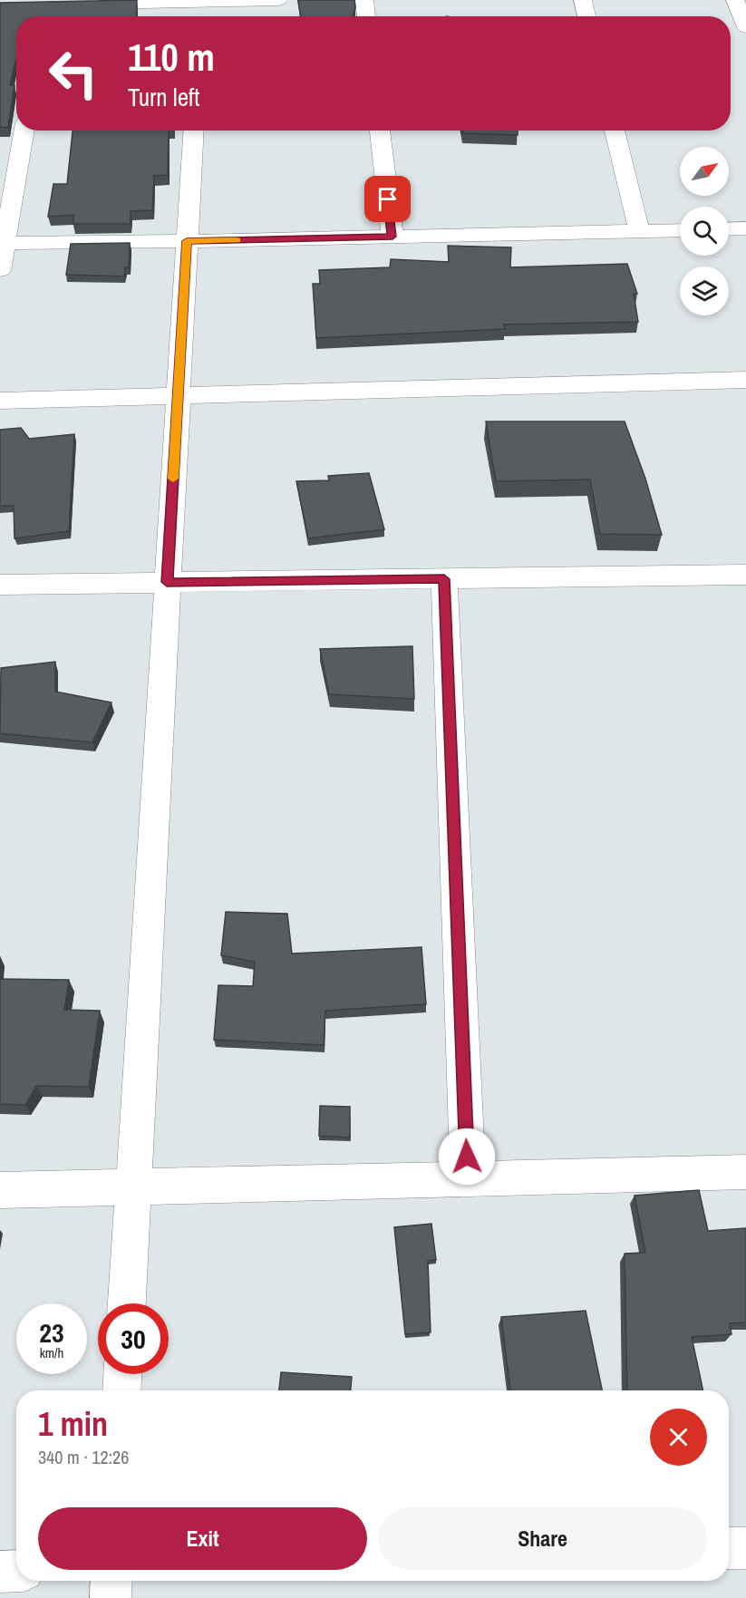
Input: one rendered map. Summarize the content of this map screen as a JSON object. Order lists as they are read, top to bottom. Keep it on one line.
{"north":"top right","page":{"turn":["110 m","Turn left"],"speed":"23 km/h","limit":"30","heading":["1 min","340 m · 12:26"],"buttons":["Exit","Share"]}}
